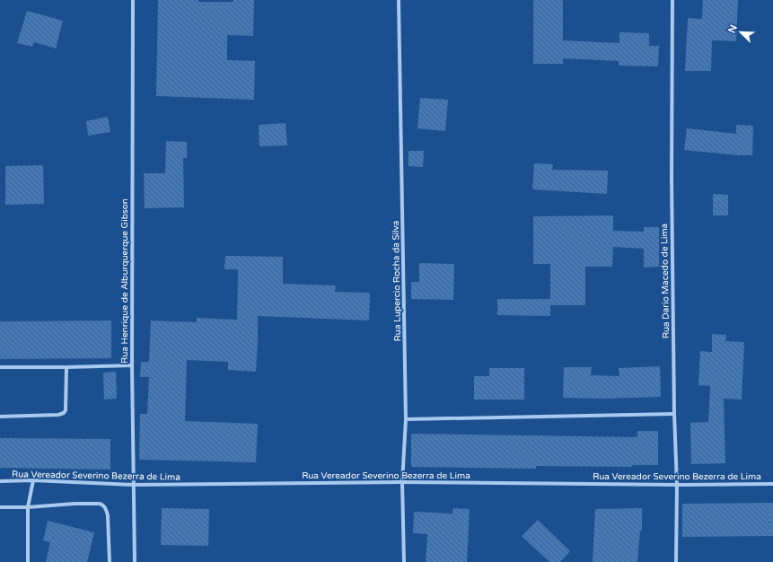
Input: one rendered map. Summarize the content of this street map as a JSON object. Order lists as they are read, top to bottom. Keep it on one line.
{"streets":{"street":["Rua Henrique de Alburquerque Gibson","Rua Lupercio Rocha da Silva","Rua Dario Macedo de Lima","Rua Vereador Severino Bezerra de Lima"]},"crossings":[["Rua Henrique de Alburquerque Gibson","Rua Vereador Severino Bezerra de Lima"],["Rua Lupercio Rocha da Silva","Rua Vereador Severino Bezerra de Lima"],["Rua Dario Macedo de Lima","Rua Vereador Severino Bezerra de Lima"]],"north":"top left"}
